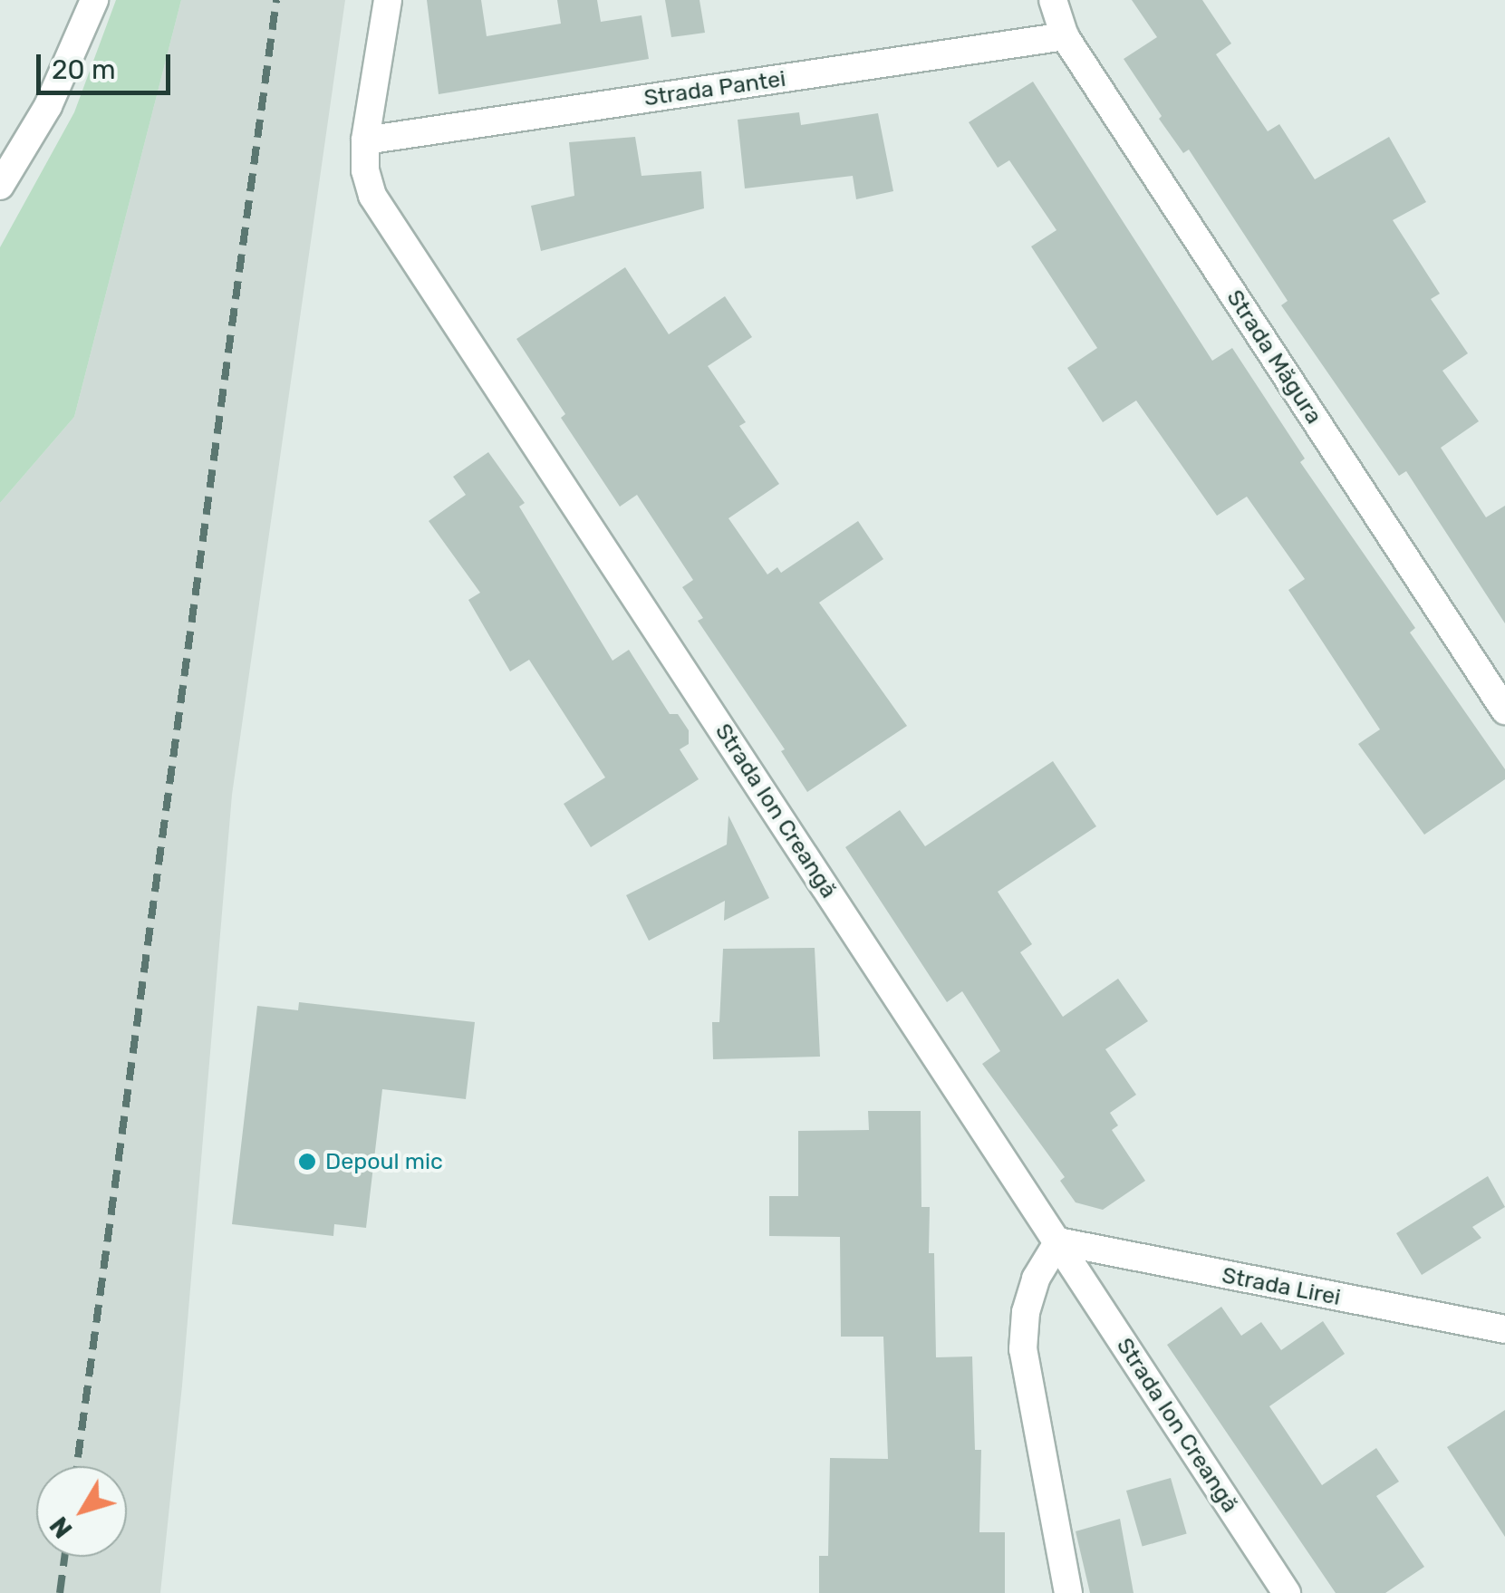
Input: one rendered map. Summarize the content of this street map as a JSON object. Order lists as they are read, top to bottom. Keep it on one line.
{"streets":{"street":["Strada Pantei","Strada Măgura","Strada Ion Creangă","Strada Lirei"]},"crossings":[["Strada Pantei","Strada Măgura"],["Strada Pantei","Strada Ion Creangă"],["Strada Ion Creangă","Strada Lirei"]],"places":["Depoul mic"],"scale_bar":"20 m","north":"bottom left"}
